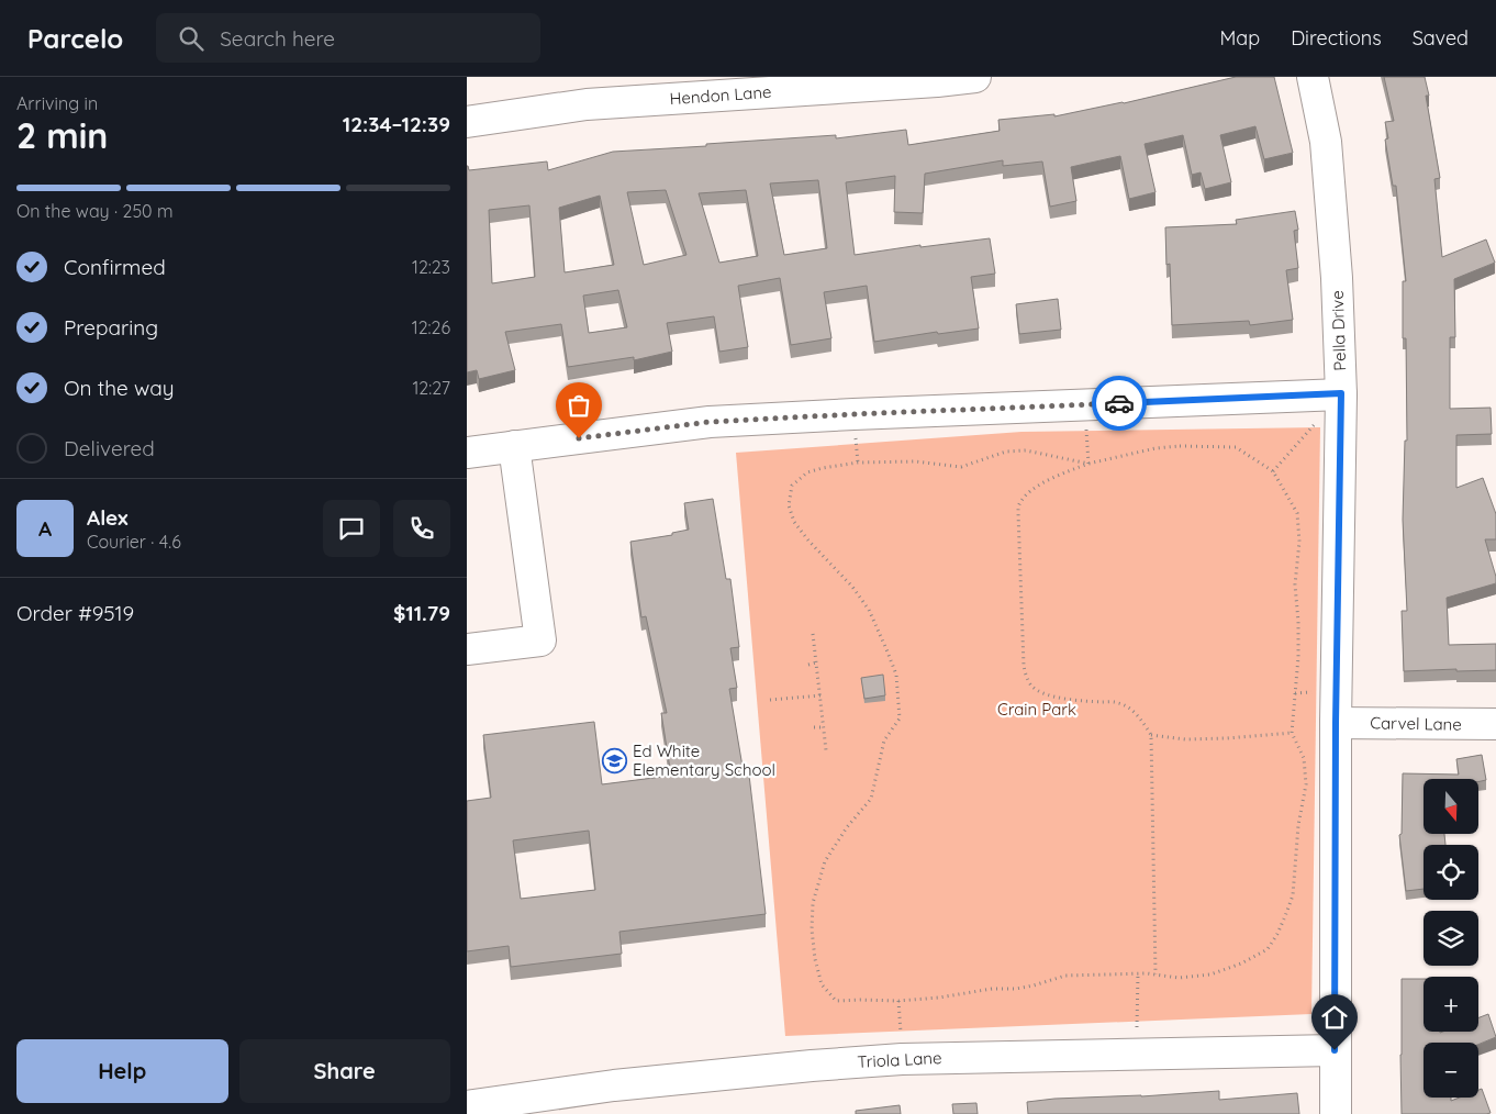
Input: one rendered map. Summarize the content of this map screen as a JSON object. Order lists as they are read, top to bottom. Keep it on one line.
{"streets":{"street":["Hendon Lane","Pella Drive","Carvel Lane","Triola Lane"]},"crossings":[["Pella Drive","Carvel Lane"],["Pella Drive","Triola Lane"]],"parks":["Crain Park"],"places":{"school or university":["Ed White Elementary School"]},"north":"bottom","page":{"header":"Parcelo","search":"Search here","nav":["Map","Directions","Saved"],"heading":["2 min","Arriving in","12:34–12:39"],"panel":["Alex","Courier · 4.6","Order #9519","$11.79"],"bar":"On the way · 250 m","list":[["Confirmed","12:23"],["Preparing","12:26"],["On the way","12:27"],"Delivered"],"round":"A","map_buttons":["+","−"],"buttons":["Help","Share"]}}
